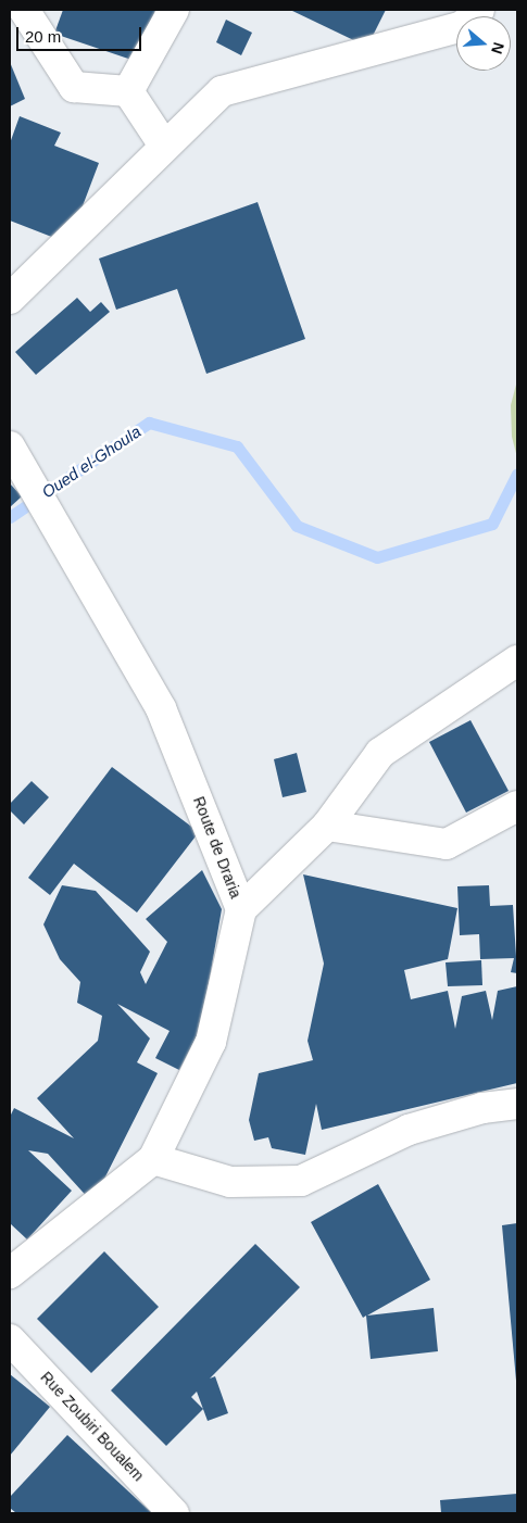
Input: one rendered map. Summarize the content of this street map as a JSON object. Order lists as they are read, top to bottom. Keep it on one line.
{"streets":{"street":["Route de Draria","Rue Zoubiri Boualem"]},"water":["Oued el-Ghoula"],"scale_bar":"20 m","north":"right"}
